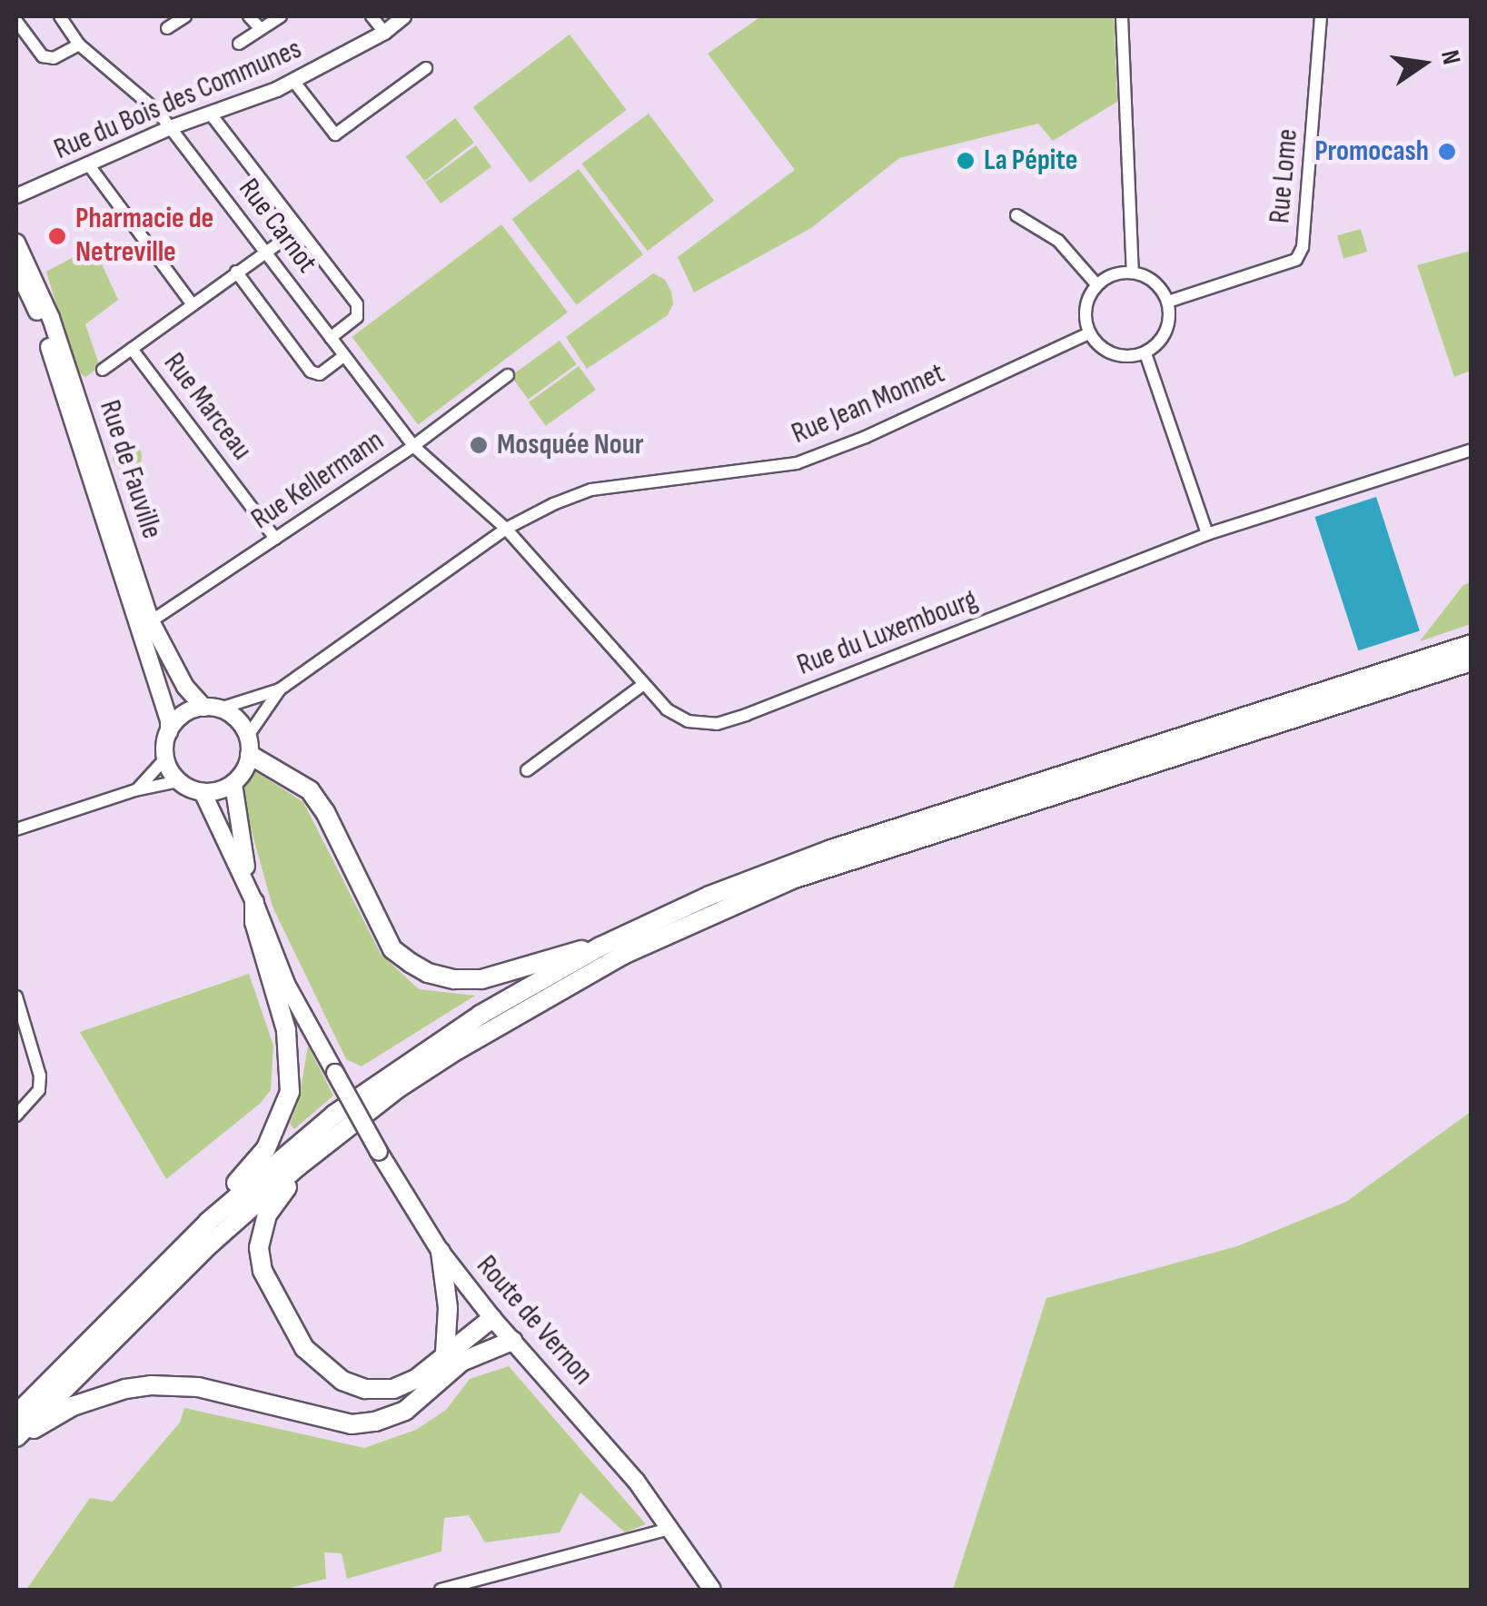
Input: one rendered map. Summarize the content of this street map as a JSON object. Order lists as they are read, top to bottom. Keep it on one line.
{"streets":{"main road":["Rue de Fauville","Route de Vernon"],"street":["Rue du Bois des Communes","Rue Lome","Rue Carnot","Rue Jean Monnet","Rue Marceau","Rue Kellermann","Rue du Luxembourg"]},"crossings":[["Rue du Bois des Communes","Rue Carnot"],["Rue Lome","Rue Jean Monnet"],["Rue Carnot","Rue Kellermann"],["Rue Carnot","Rue du Luxembourg"],["Rue Jean Monnet","Rue de Fauville"],["Rue Jean Monnet","Rue du Luxembourg"],["Rue Marceau","Rue Kellermann"],["Rue de Fauville","Rue Kellermann"],["Rue Kellermann","Rue du Luxembourg"]],"places":["Promocash","La Pépite","Pharmacie de Netreville","Mosquée Nour"],"north":"right"}
